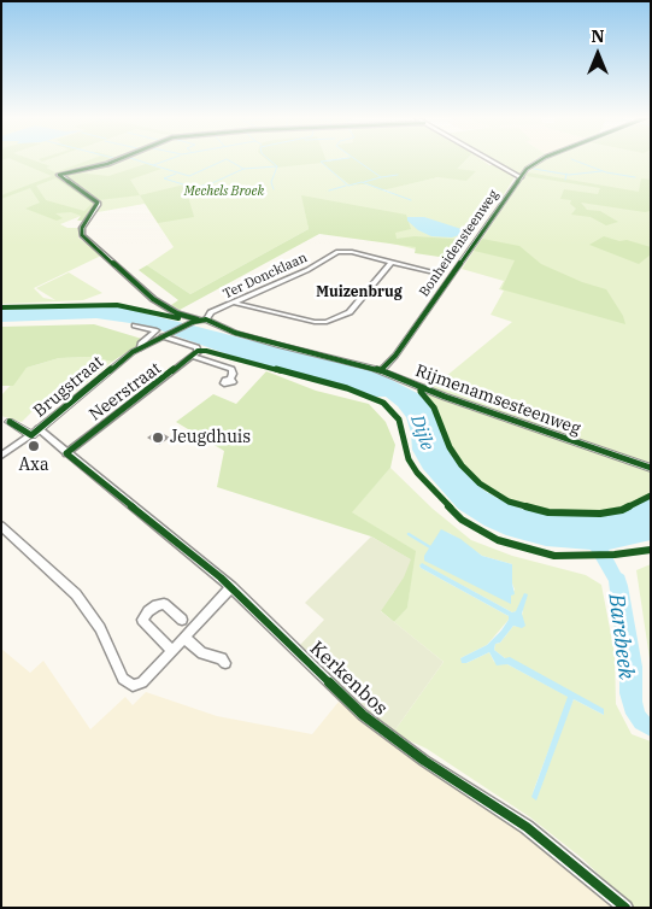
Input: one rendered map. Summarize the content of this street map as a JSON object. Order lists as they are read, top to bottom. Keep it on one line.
{"streets":{"street":["Bonheidensteenweg","Ter Doncklaan","Brugstraat","Neerstraat","Rijmenamsesteenweg","Kerkenbos"]},"crossings":[["Bonheidensteenweg","Rijmenamsesteenweg"],["Ter Doncklaan","Brugstraat"],["Ter Doncklaan","Rijmenamsesteenweg"],["Brugstraat","Neerstraat"],["Brugstraat","Rijmenamsesteenweg"],["Brugstraat","Kerkenbos"],["Neerstraat","Kerkenbos"]],"districts":["Muizenbrug"],"water":["Dijle","Barebeek"],"parks":["Mechels Broek"],"places":["Jeugdhuis","Axa"],"north":"top"}
